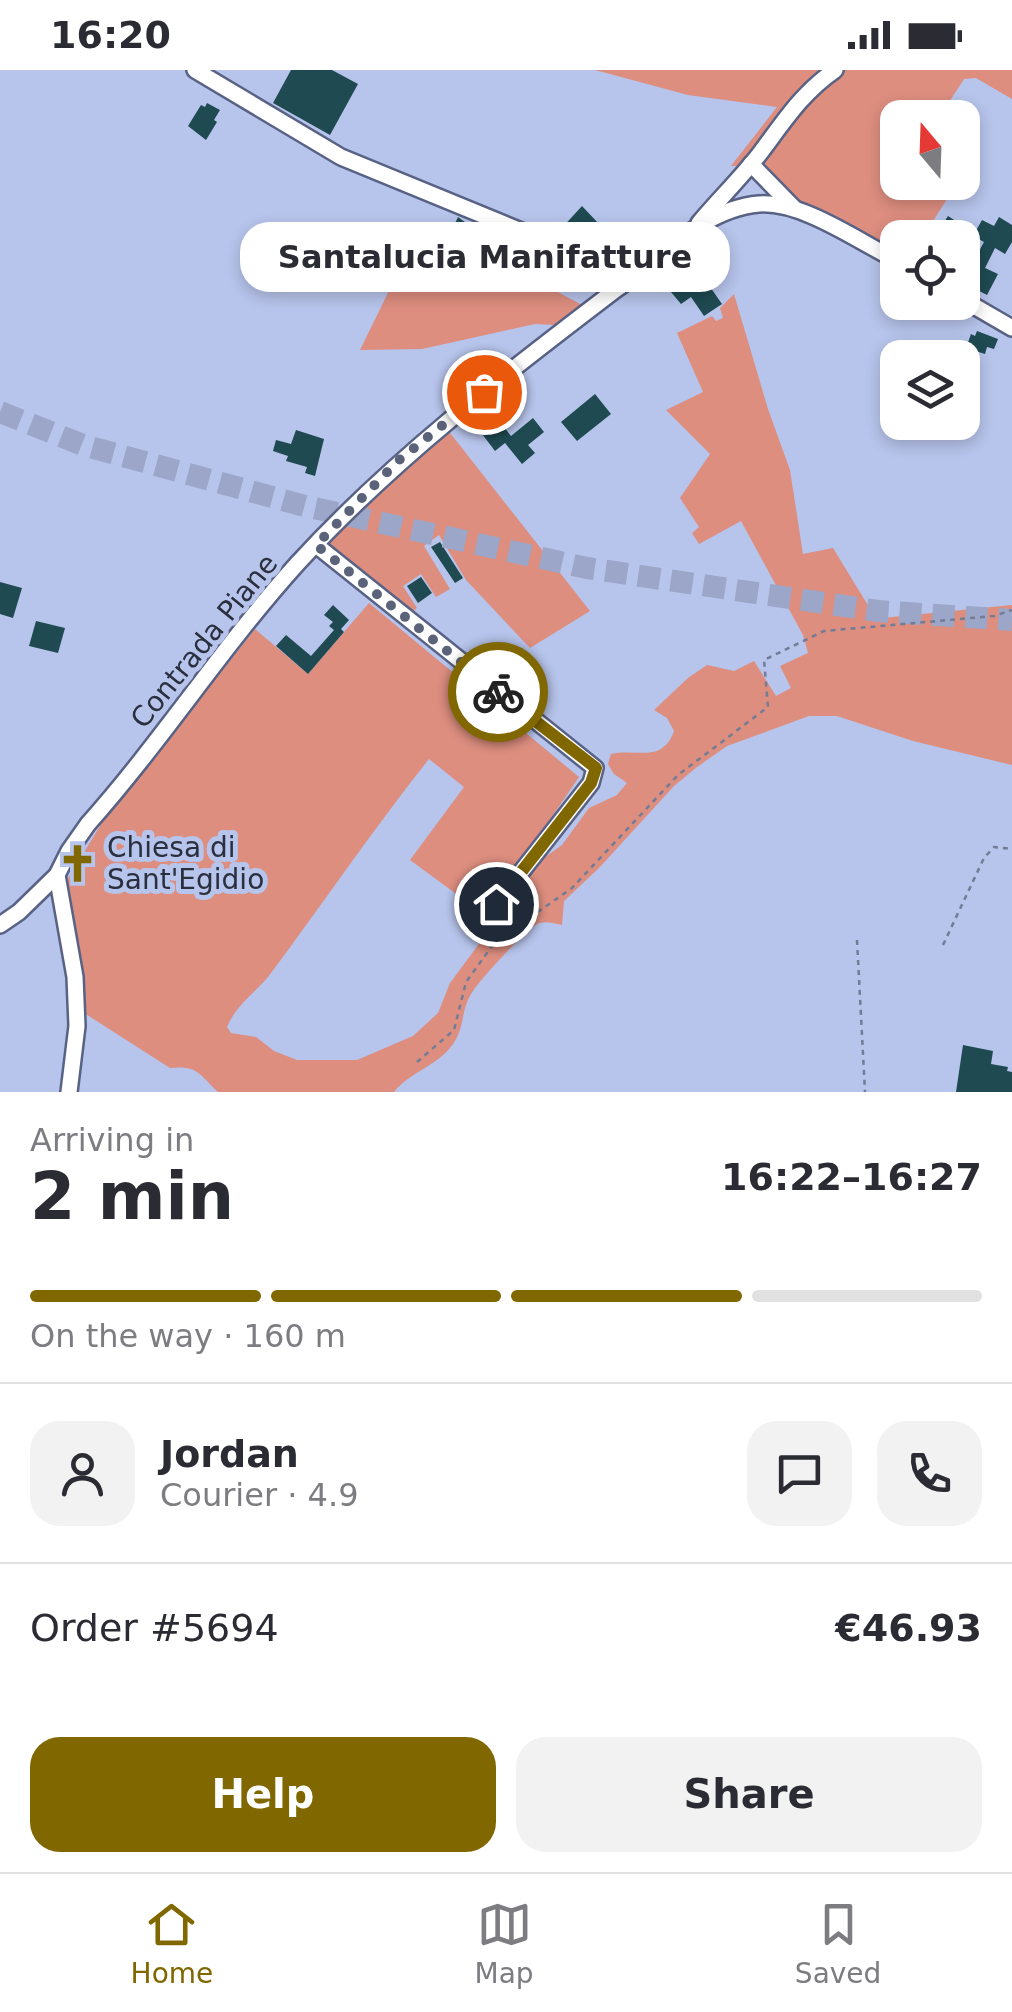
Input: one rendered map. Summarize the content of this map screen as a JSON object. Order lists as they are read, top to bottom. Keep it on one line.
{"streets":{"street":["Contrada Piane"]},"places":{"other":["Santalucia Manifatture"],"church":["Chiesa di Sant'Egidio"]},"north":"top","page":{"status":"16:20","bubble":"Santalucia Manifatture","heading":["2 min","Arriving in","16:22–16:27"],"panel":["Jordan","Courier · 4.9","Order #5694","€46.93"],"bar":"On the way · 160 m","buttons":["Help","Share"],"tabs":["Home","Map","Saved"]}}
